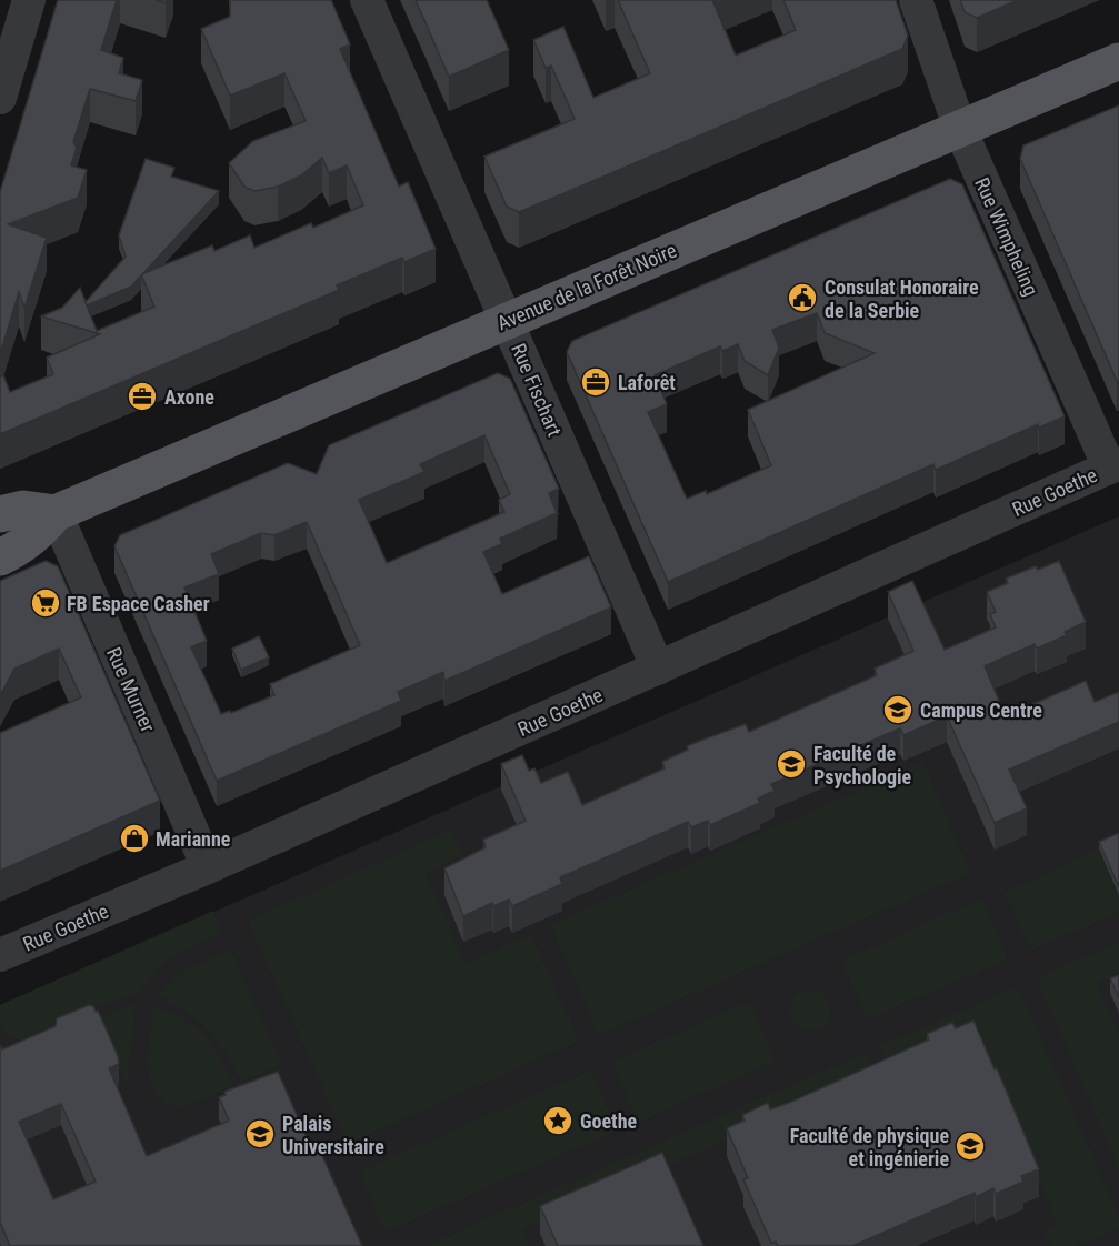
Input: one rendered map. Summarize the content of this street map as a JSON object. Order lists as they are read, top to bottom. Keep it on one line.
{"streets":{"main road":["Avenue de la Forêt Noire"],"street":["Rue Wimpheling","Rue Fischart","Rue Goethe","Rue Murner"]},"crossings":[["Rue Wimpheling","Avenue de la Forêt Noire"],["Rue Wimpheling","Rue Goethe"],["Avenue de la Forêt Noire","Rue Fischart"],["Avenue de la Forêt Noire","Rue Murner"],["Rue Fischart","Rue Goethe"],["Rue Goethe","Rue Murner"]],"places":{"public building":["Consulat Honoraire de la Serbie"],"office":["Laforêt","Axone"],"supermarket":["FB Espace Casher"],"school or university":["Campus Centre","Faculté de Psychologie","Palais Universitaire","Faculté de physique et ingénierie"],"shop":["Marianne"],"place":["Goethe"]}}
